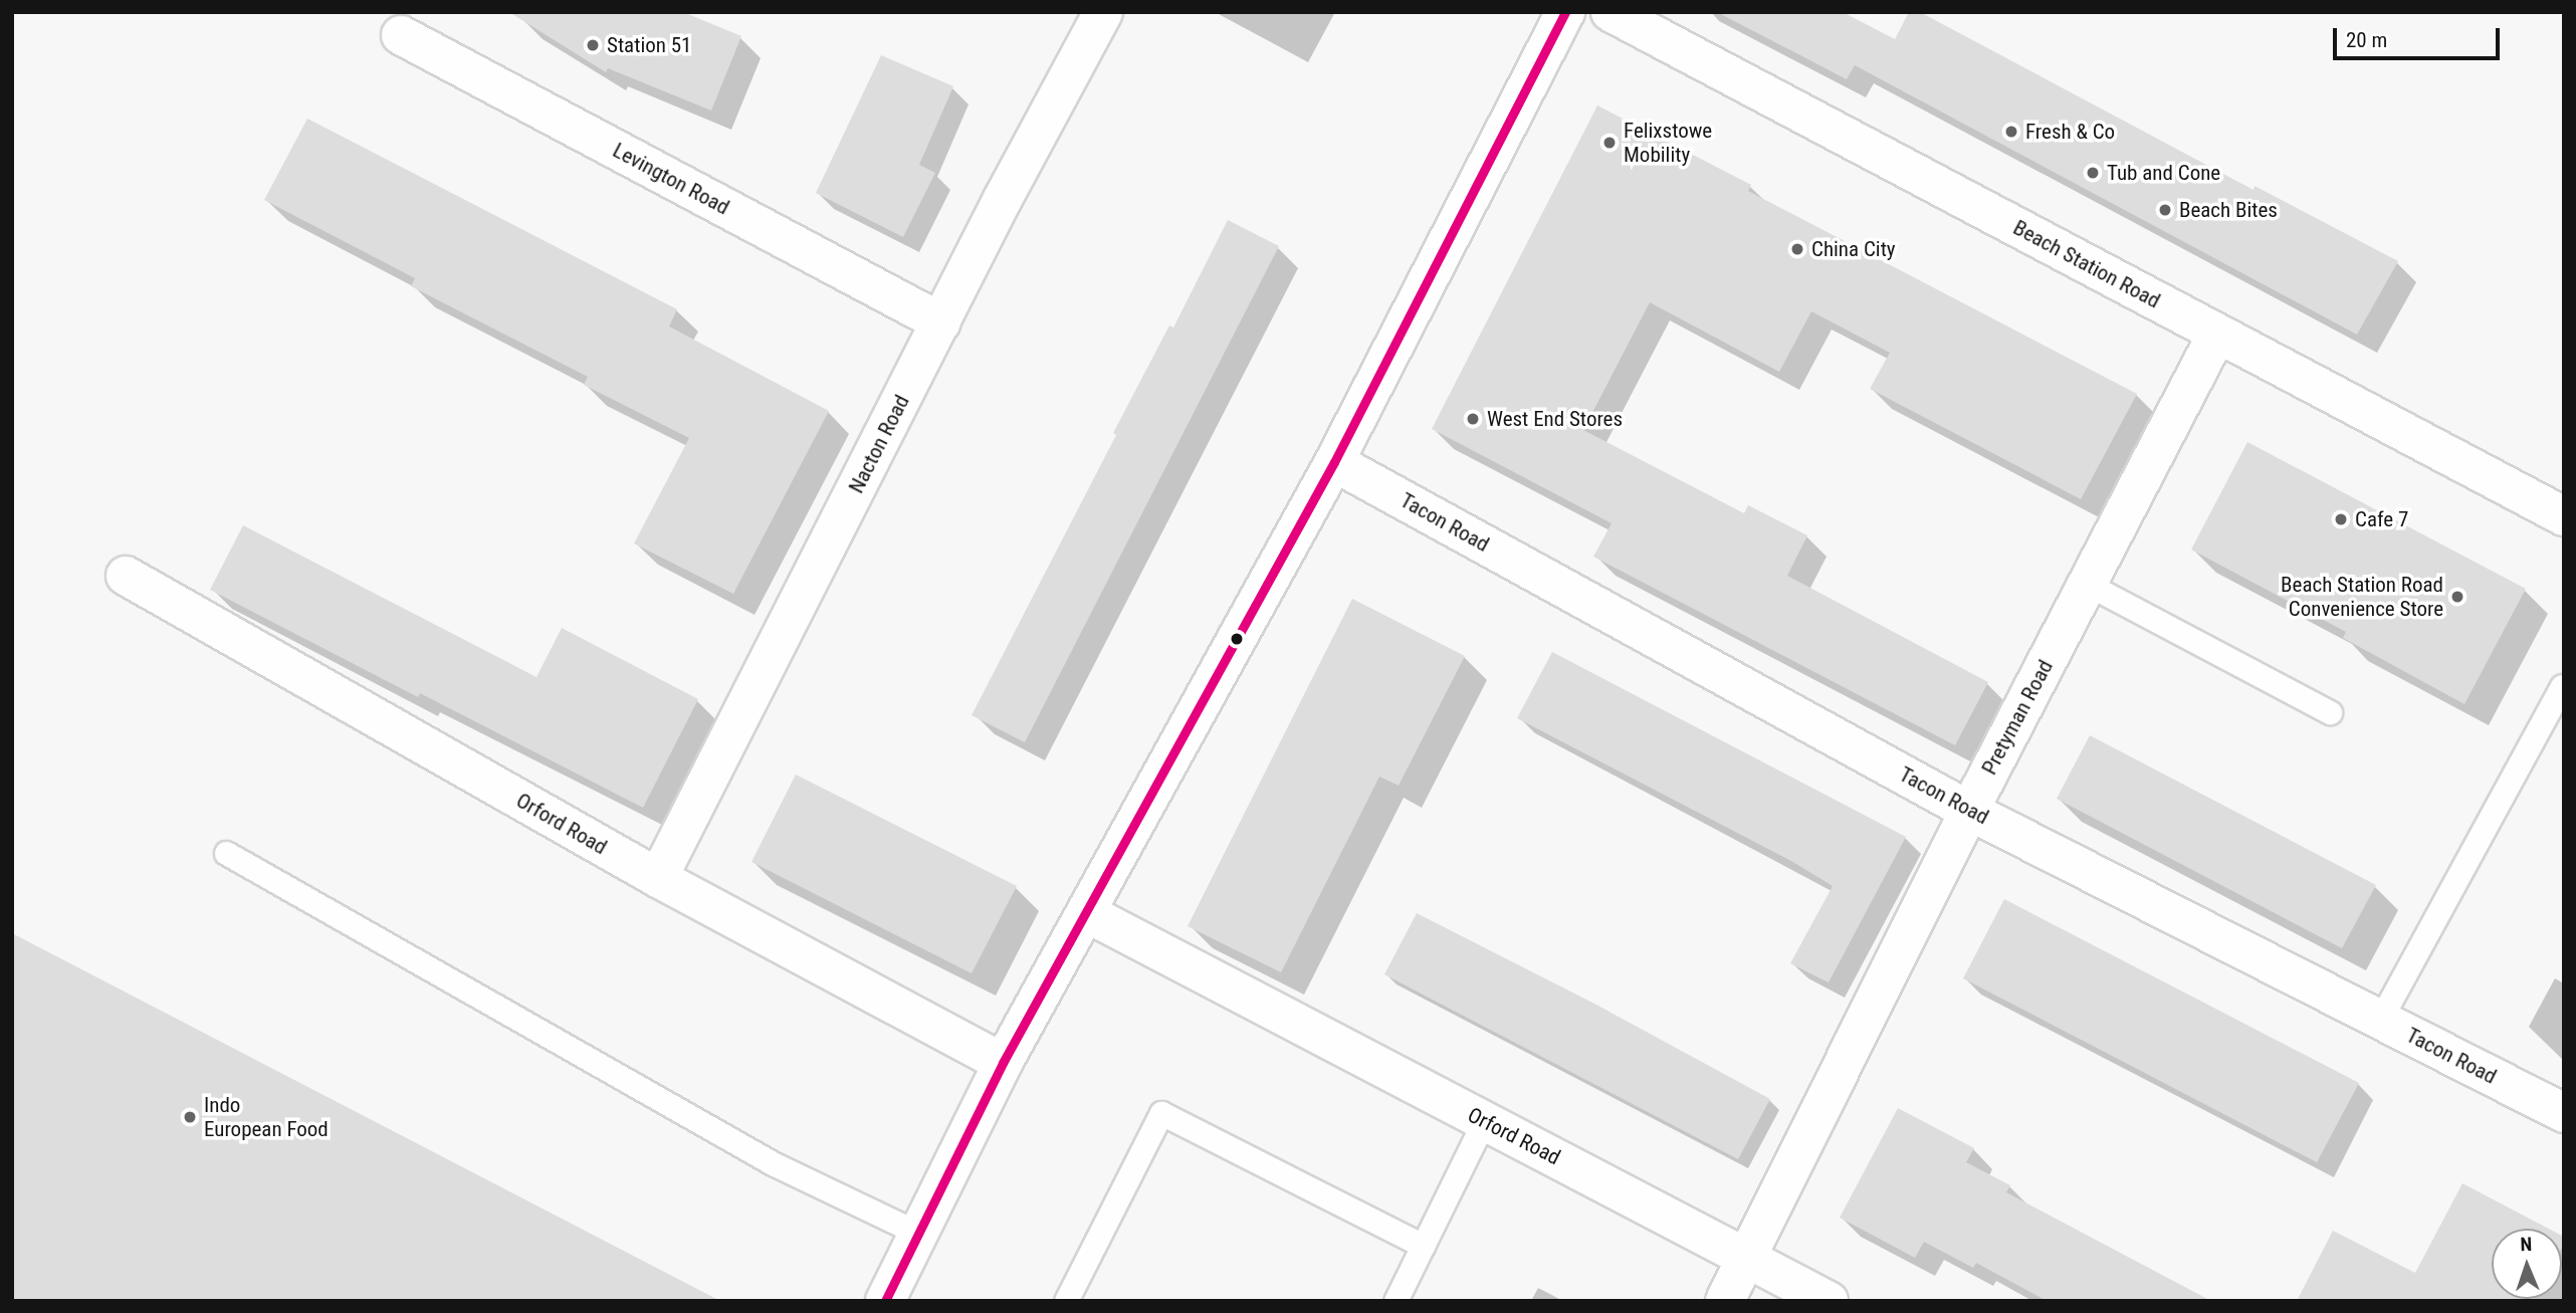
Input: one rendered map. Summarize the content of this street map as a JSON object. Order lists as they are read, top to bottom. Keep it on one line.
{"streets":{"street":["Levington Road","Beach Station Road","Nacton Road","Tacon Road","Pretyman Road","Orford Road"]},"crossings":[["Levington Road","Nacton Road"],["Beach Station Road","Pretyman Road"],["Nacton Road","Orford Road"],["Tacon Road","Pretyman Road"],["Pretyman Road","Orford Road"]],"places":["Station 51","Fresh & Co","Felixstowe Mobility","Tub and Cone","Beach Bites","China City","West End Stores","Cafe 7","Beach Station Road Convenience Store","Indo European Food"],"scale_bar":"20 m","north":"top"}
